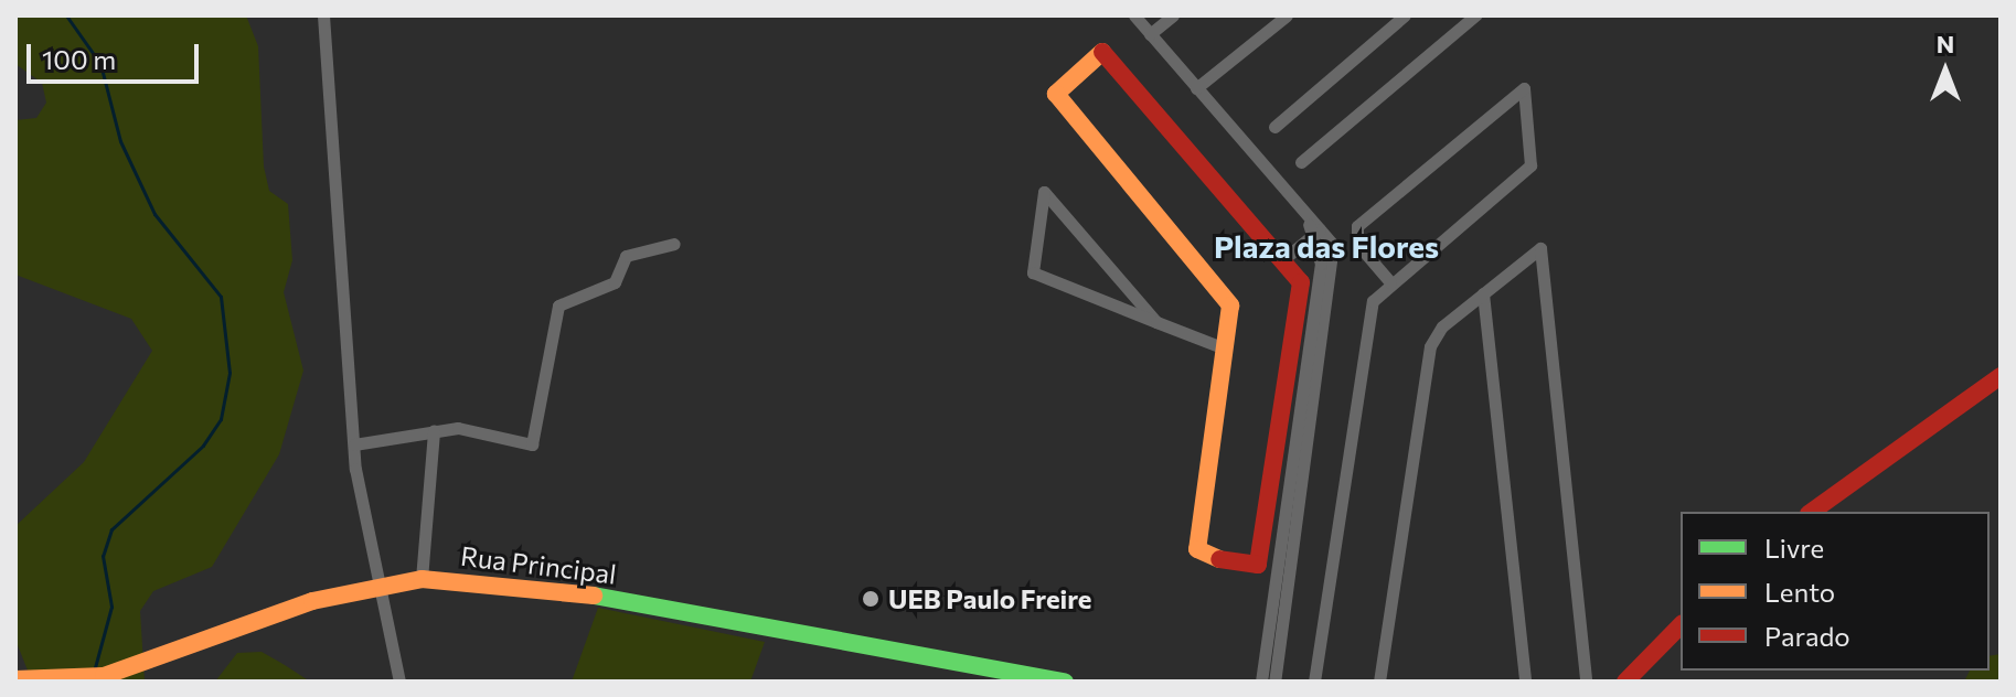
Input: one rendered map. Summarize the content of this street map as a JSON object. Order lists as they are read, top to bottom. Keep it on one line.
{"streets":{"street":["Rua Principal"]},"districts":["Plaza das Flores"],"places":["UEB Paulo Freire"],"legend":["Livre","Lento","Parado"],"scale_bar":"100 m","north":"top"}
